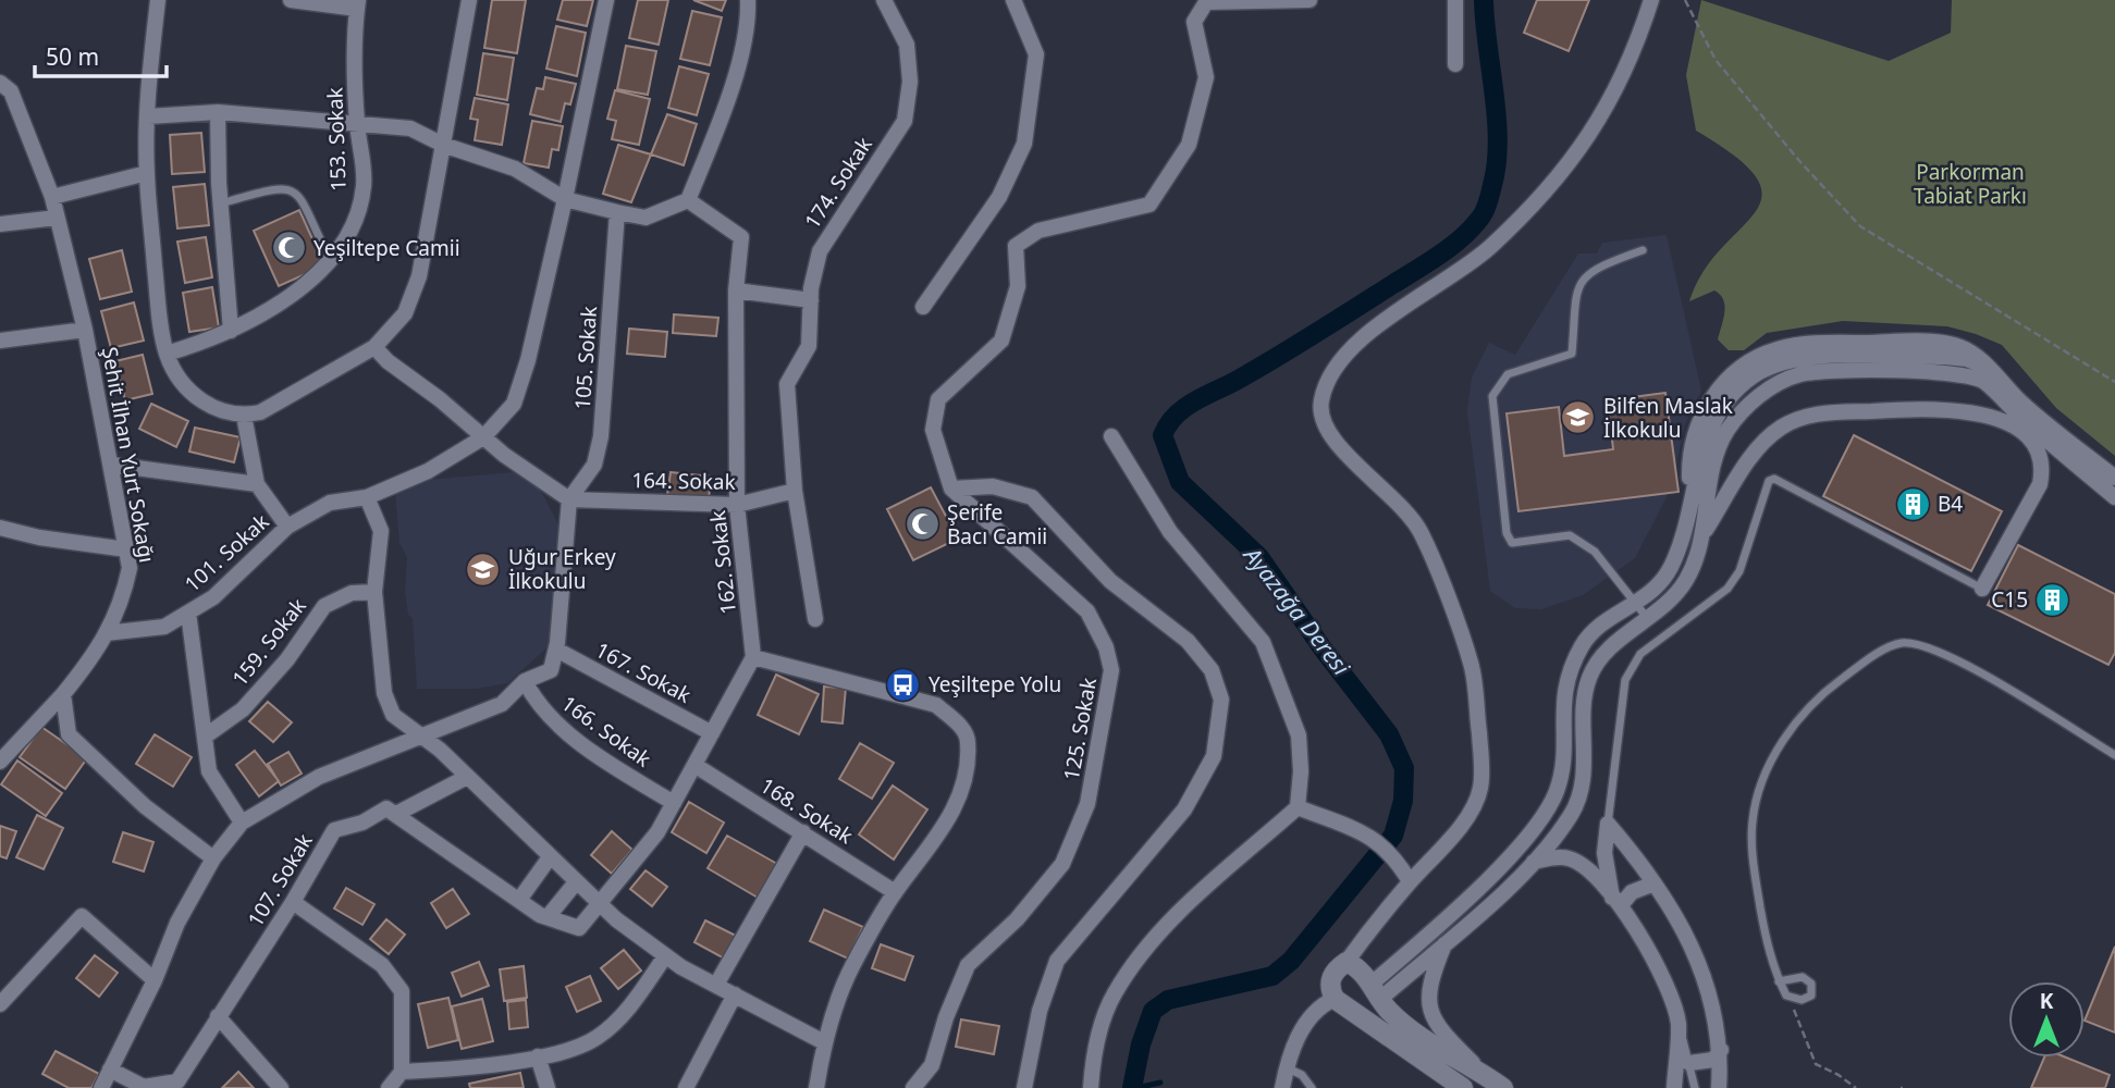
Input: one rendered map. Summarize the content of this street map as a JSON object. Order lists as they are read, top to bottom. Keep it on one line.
{"streets":{"street":["153. Sokak","174. Sokak","105. Sokak","Şehit İlhan Yurt Sokağı","164. Sokak","101. Sokak","162. Sokak","159. Sokak","167. Sokak","125. Sokak","166. Sokak","168. Sokak","107. Sokak"]},"crossings":[["174. Sokak","164. Sokak"],["105. Sokak","164. Sokak"],["Şehit İlhan Yurt Sokağı","101. Sokak"],["164. Sokak","162. Sokak"]],"water":["Ayazağa Deresi"],"parks":["Parkorman Tabiat Parkı"],"places":{"mosque":["Yeşiltepe Camii","Şerife Bacı Camii"],"school or university":["Bilfen Maslak İlkokulu","Uğur Erkey İlkokulu"],"building":["B4","C15"],"bus stop":["Yeşiltepe Yolu"]},"scale_bar":"50 m","north":"top"}
